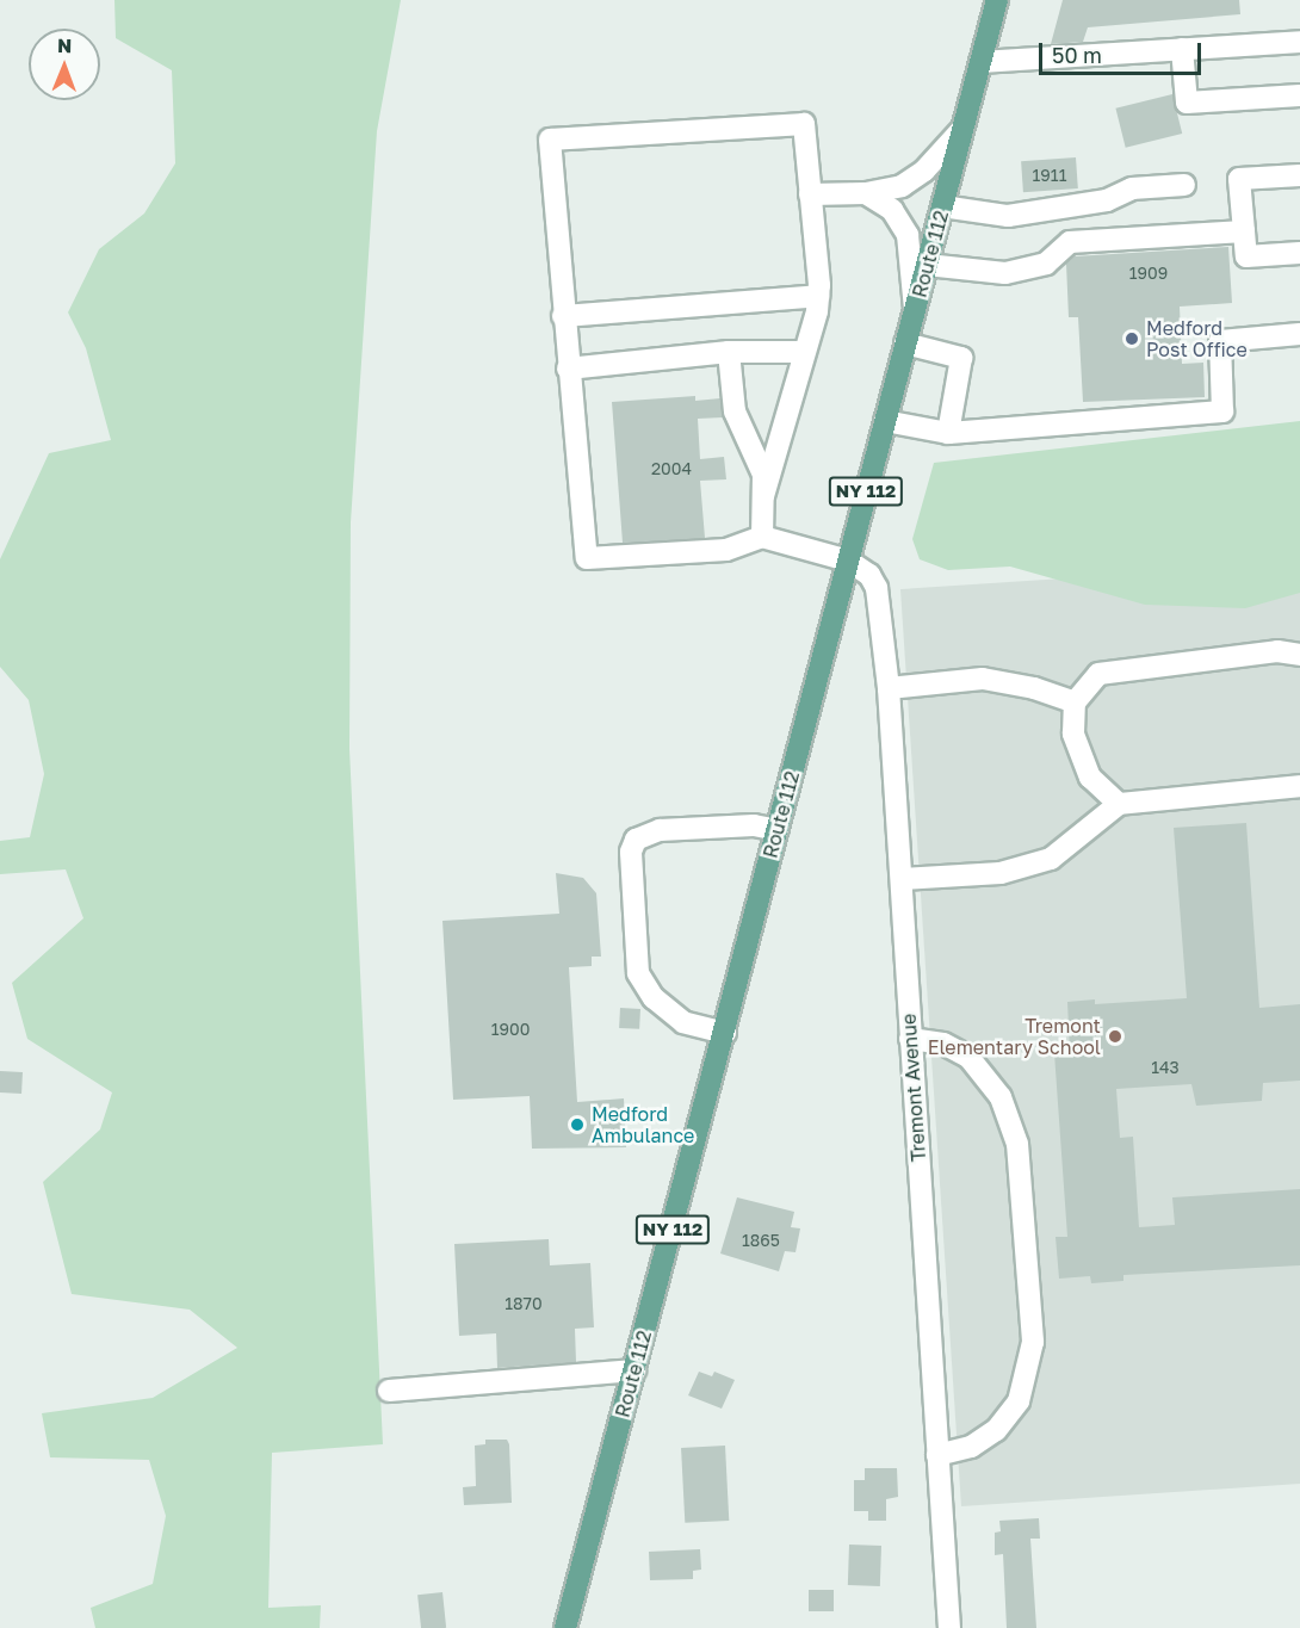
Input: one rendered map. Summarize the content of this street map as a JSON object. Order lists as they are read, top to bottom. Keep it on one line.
{"streets":{"main road":["Route 112","NY 112"],"street":["Tremont Avenue"]},"crossings":[["Route 112","Tremont Avenue"]],"places":["Medford Post Office","Tremont Elementary School","Medford Ambulance"],"house_numbers":["1911","1909","2004","1900","143","1865","1870"],"scale_bar":"50 m","north":"top"}
